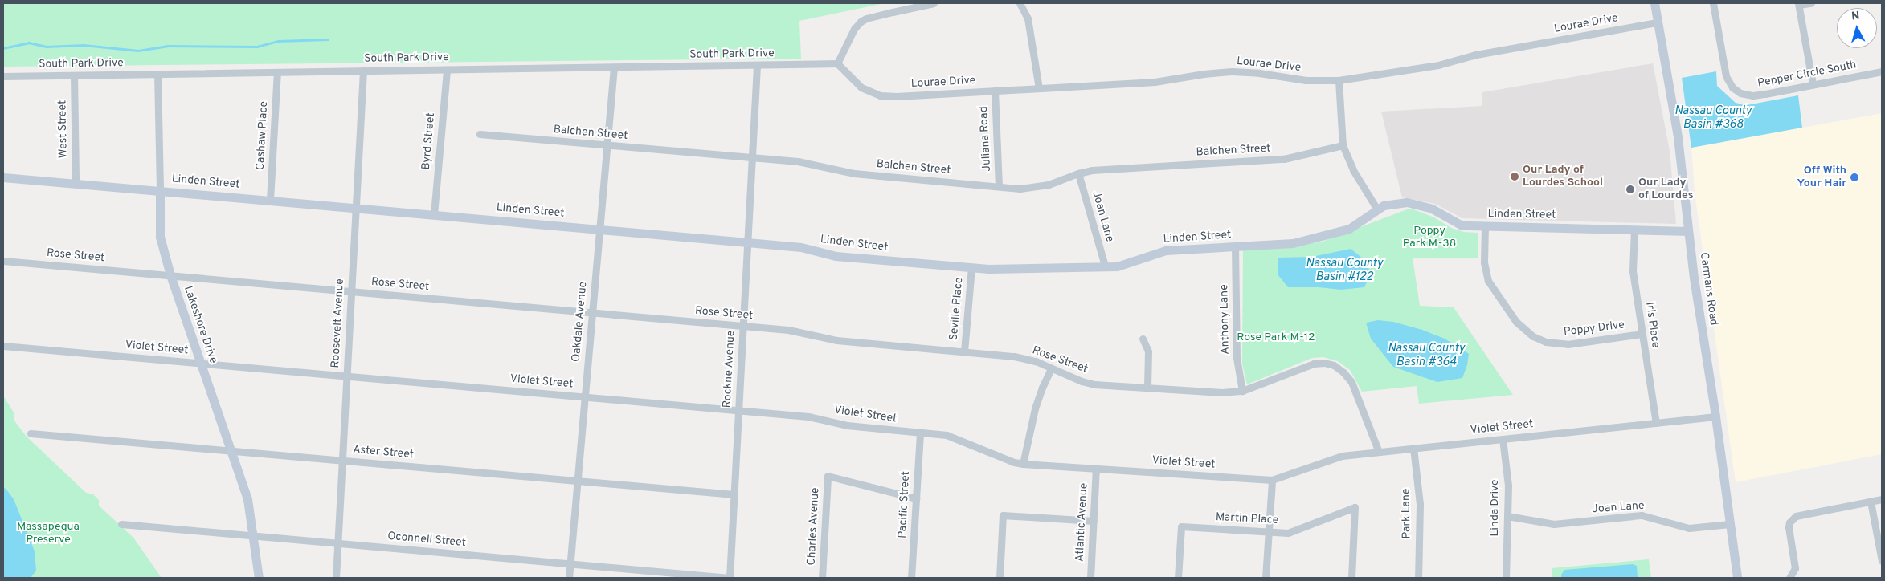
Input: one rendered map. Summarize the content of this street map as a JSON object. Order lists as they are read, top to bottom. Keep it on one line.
{"streets":{"street":["Lourae Drive","South Park Drive","Pepper Circle South","West Street","Balchen Street","Cashaw Place","Juliana Road","Byrd Street","Linden Street","Joan Lane","Rose Street","Carmans Road","Seville Place","Anthony Lane","Oakdale Avenue","Roosevelt Avenue","Lakeshore Drive","Iris Place","Poppy Drive","Violet Street","Rockne Avenue","Aster Street","Pacific Street","Linda Drive","Park Lane","Martin Place","Atlantic Avenue","Charles Avenue","Oconnell Street"]},"crossings":[["Lourae Drive","South Park Drive"],["Lourae Drive","Juliana Road"],["Lourae Drive","Carmans Road"],["South Park Drive","West Street"],["South Park Drive","Cashaw Place"],["South Park Drive","Byrd Street"],["South Park Drive","Oakdale Avenue"],["South Park Drive","Roosevelt Avenue"],["South Park Drive","Lakeshore Drive"],["South Park Drive","Rockne Avenue"],["West Street","Linden Street"],["Balchen Street","Juliana Road"],["Balchen Street","Joan Lane"],["Balchen Street","Oakdale Avenue"],["Balchen Street","Rockne Avenue"],["Cashaw Place","Linden Street"],["Byrd Street","Linden Street"],["Linden Street","Joan Lane"],["Linden Street","Carmans Road"],["Linden Street","Seville Place"],["Linden Street","Anthony Lane"],["Linden Street","Oakdale Avenue"],["Linden Street","Roosevelt Avenue"],["Linden Street","Lakeshore Drive"],["Linden Street","Iris Place"],["Linden Street","Poppy Drive"],["Linden Street","Rockne Avenue"],["Joan Lane","Carmans Road"],["Joan Lane","Linda Drive"],["Rose Street","Seville Place"],["Rose Street","Anthony Lane"],["Rose Street","Oakdale Avenue"],["Rose Street","Roosevelt Avenue"],["Rose Street","Lakeshore Drive"],["Rose Street","Violet Street"],["Rose Street","Rockne Avenue"],["Carmans Road","Violet Street"],["Oakdale Avenue","Violet Street"],["Oakdale Avenue","Aster Street"],["Oakdale Avenue","Oconnell Street"],["Roosevelt Avenue","Violet Street"],["Roosevelt Avenue","Aster Street"],["Roosevelt Avenue","Oconnell Street"],["Lakeshore Drive","Violet Street"],["Lakeshore Drive","Aster Street"],["Lakeshore Drive","Oconnell Street"],["Iris Place","Poppy Drive"],["Iris Place","Violet Street"],["Violet Street","Rockne Avenue"],["Violet Street","Pacific Street"],["Violet Street","Linda Drive"],["Violet Street","Park Lane"],["Violet Street","Atlantic Avenue"],["Rockne Avenue","Aster Street"],["Rockne Avenue","Oconnell Street"],["Pacific Street","Charles Avenue"]],"water":["Nassau County Basin #368","Nassau County Basin #122","Nassau County Basin #364"],"parks":["Poppy Park M-38","Rose Park M-12","Massapequa Preserve"],"places":["Our Lady of Lourdes School","Off With Your Hair","Our Lady of Lourdes"],"north":"top"}
